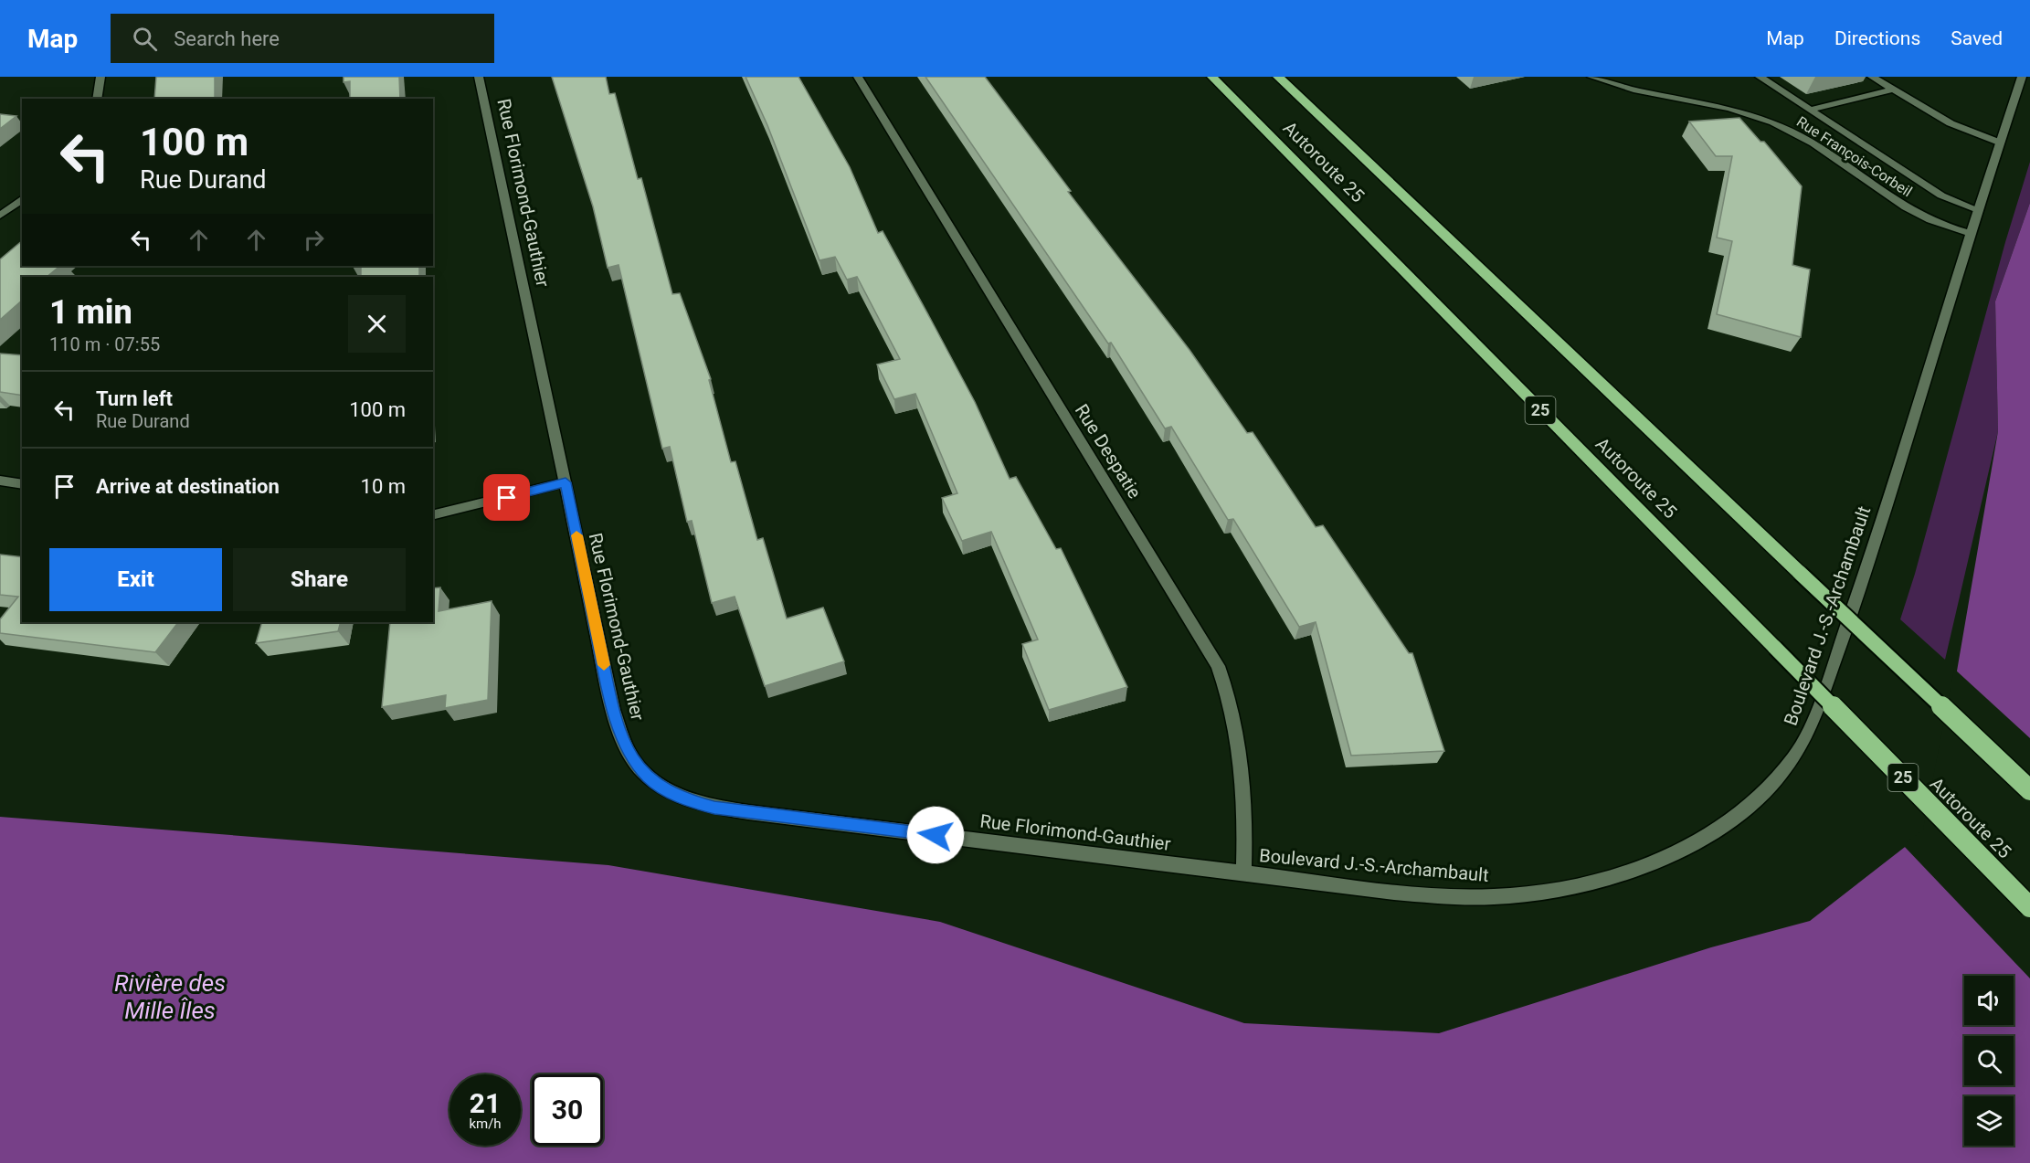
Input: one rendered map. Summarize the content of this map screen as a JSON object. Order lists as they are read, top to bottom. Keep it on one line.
{"streets":{"highway":["Autoroute 25","25"],"street":["Rue François-Corbeil","Rue Florimond-Gauthier","Rue Despatie","Boulevard J.-S.-Archambault"]},"crossings":[["Rue François-Corbeil","Boulevard J.-S.-Archambault"],["Rue Florimond-Gauthier","Rue Despatie"],["Rue Florimond-Gauthier","Boulevard J.-S.-Archambault"],["Rue Despatie","Boulevard J.-S.-Archambault"]],"water":["Rivière des Mille Îles"],"page":{"header":"Map","search":"Search here","nav":["Map","Directions","Saved"],"turn":["100 m","Rue Durand"],"heading":["1 min","110 m · 07:55"],"list":[{"name":"Turn left","note":"Rue Durand","value":"100 m"},{"name":"Arrive at destination","value":"10 m"}],"buttons":["Exit","Share"],"speed":"21 km/h","limit":"30"}}
